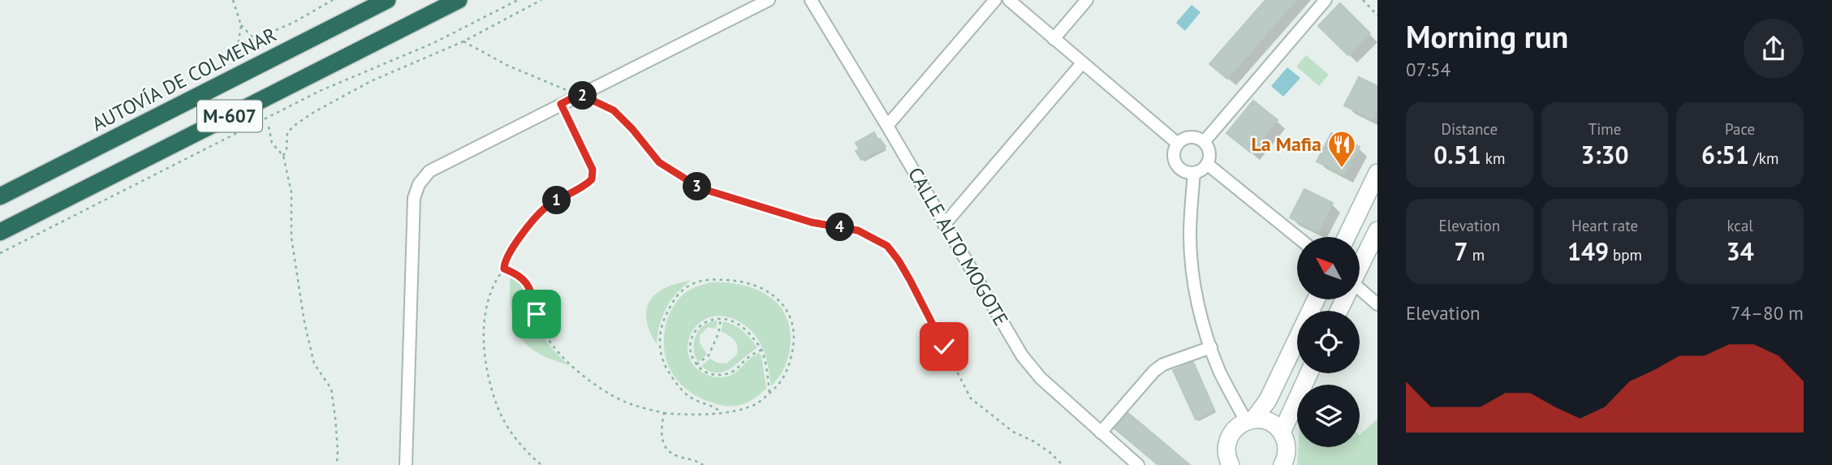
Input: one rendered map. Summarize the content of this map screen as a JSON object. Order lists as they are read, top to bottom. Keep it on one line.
{"streets":{"highway":["AUTOVÍA DE COLMENAR","M-607"],"street":["CALLE ALTO MOGOTE"]},"places":{"restaurant":["La Mafia"]},"north":"top left","page":{"heading":["Morning run","07:54"],"pins":["2","3","1","4"],"stats":[["Distance","0.51 km"],["Time","3:30"],["Pace","6:51 /km"],["Elevation","7 m"],["Heart rate","149 bpm"],["kcal","34"]],"chart":["Elevation","74–80 m"]}}
